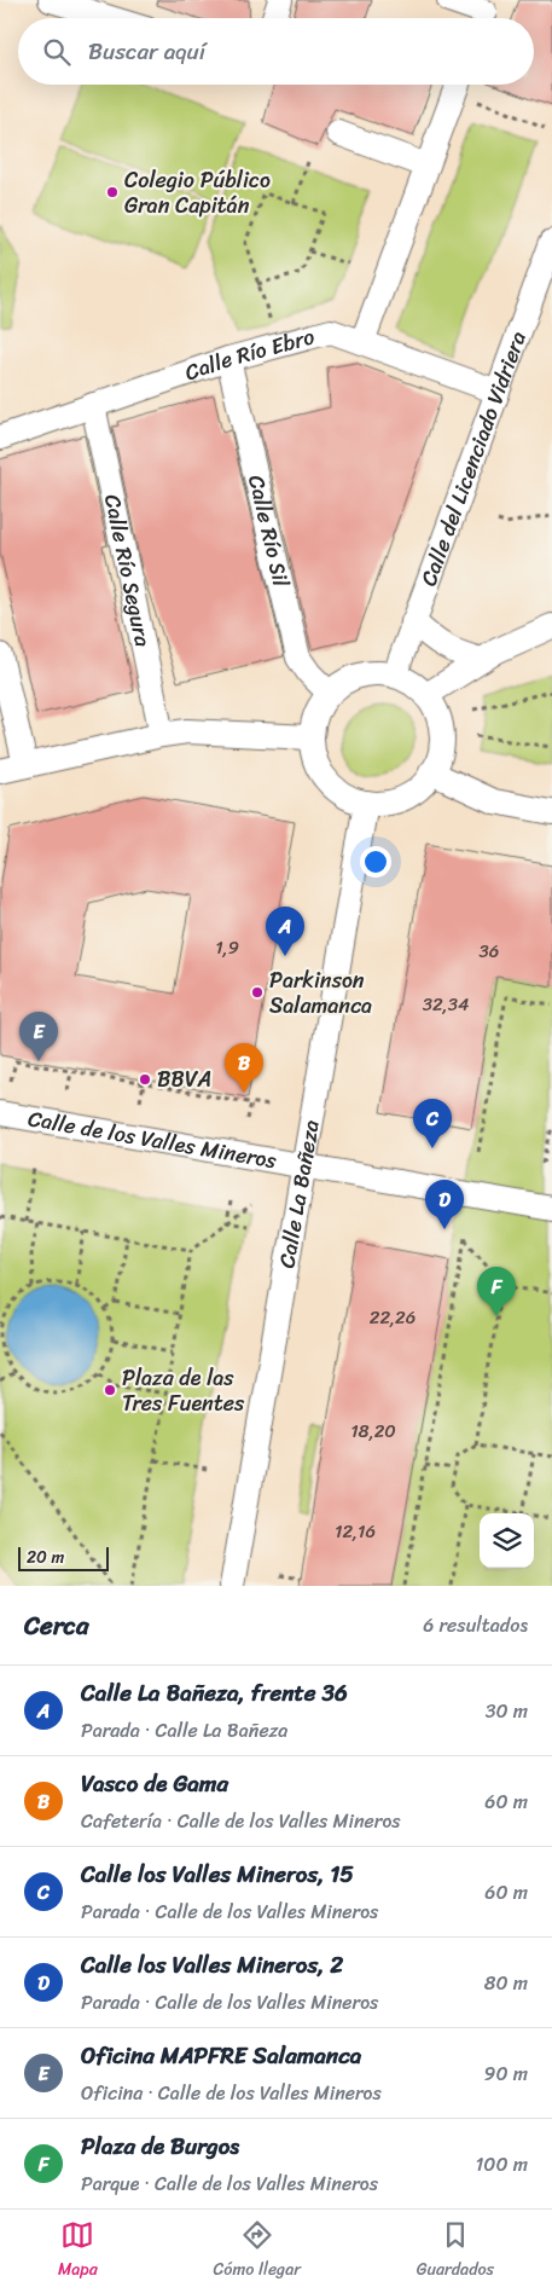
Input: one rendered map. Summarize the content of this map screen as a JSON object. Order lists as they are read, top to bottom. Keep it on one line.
{"streets":{"street":["Calle Río Ebro","Calle del Licenciado Vidriera","Calle Río Sil","Calle Río Segura","Calle de los Valles Mineros","Calle La Bañeza"]},"crossings":[["Calle Río Ebro","Calle del Licenciado Vidriera"],["Calle Río Ebro","Calle Río Sil"],["Calle Río Ebro","Calle Río Segura"],["Calle del Licenciado Vidriera","Calle Río Sil"],["Calle del Licenciado Vidriera","Calle La Bañeza"],["Calle Río Sil","Calle La Bañeza"],["Calle de los Valles Mineros","Calle La Bañeza"]],"places":["Colegio Público Gran Capitán","Parkinson Salamanca","BBVA","Plaza de las Tres Fuentes"],"house_numbers":["1,9","36","32,34","22,26","18,20","12,16"],"scale_bar":"20 m","page":{"search":"Buscar aquí","pins":["A","E","B","C","D","F"],"scale":"20 m","heading":["Cerca","6 resultados"],"list":[{"mark":"A","name":"Calle La Bañeza, frente 36","note":"Parada · Calle La Bañeza","value":"30 m"},{"mark":"B","name":"Vasco de Gama","note":"Cafetería · Calle de los Valles Mineros","value":"60 m"},{"mark":"C","name":"Calle los Valles Mineros, 15","note":"Parada · Calle de los Valles Mineros","value":"60 m"},{"mark":"D","name":"Calle los Valles Mineros, 2","note":"Parada · Calle de los Valles Mineros","value":"80 m"},{"mark":"E","name":"Oficina MAPFRE Salamanca","note":"Oficina · Calle de los Valles Mineros","value":"90 m"},{"mark":"F","name":"Plaza de Burgos","note":"Parque · Calle de los Valles Mineros","value":"100 m"}],"nav":["Mapa","Cómo llegar","Guardados"]}}
